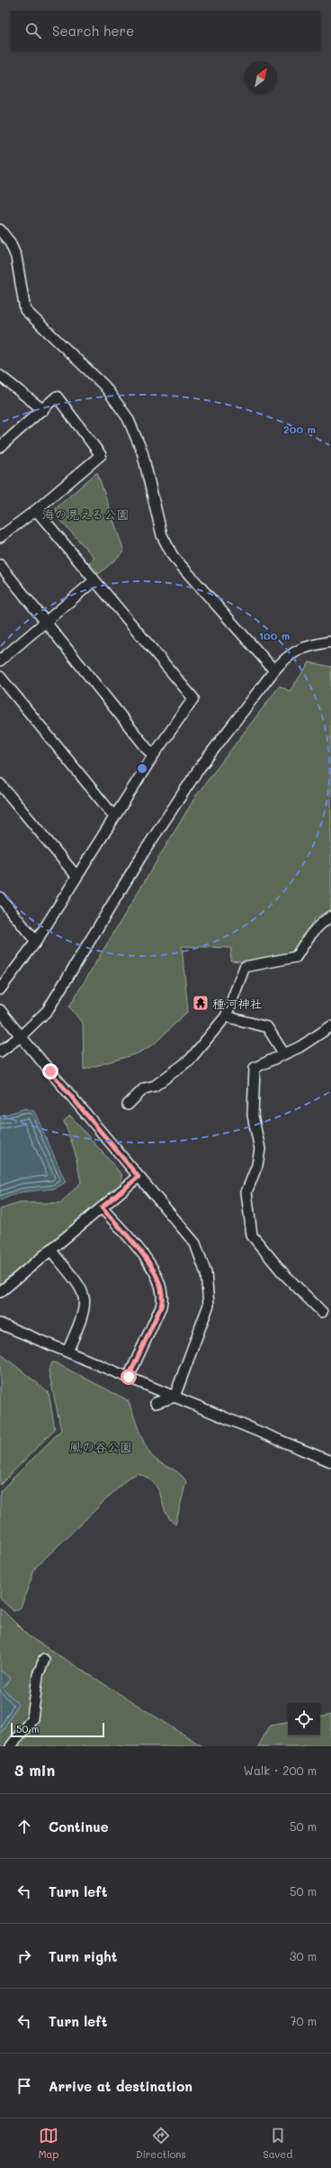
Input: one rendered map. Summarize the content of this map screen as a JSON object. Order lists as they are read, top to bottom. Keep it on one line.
{"parks":["海の見える公園","風の谷公園"],"places":{"temple":["種河神社"]},"scale_bar":"50 m","north":"top right","page":{"search":"Search here","scale":"50 m","heading":["3 min","Walk · 200 m"],"list":[["Continue","50 m"],["Turn left","50 m"],["Turn right","30 m"],["Turn left","70 m"],"Arrive at destination"],"nav":["Map","Directions","Saved"]},"rings":["200 m","100 m"]}
